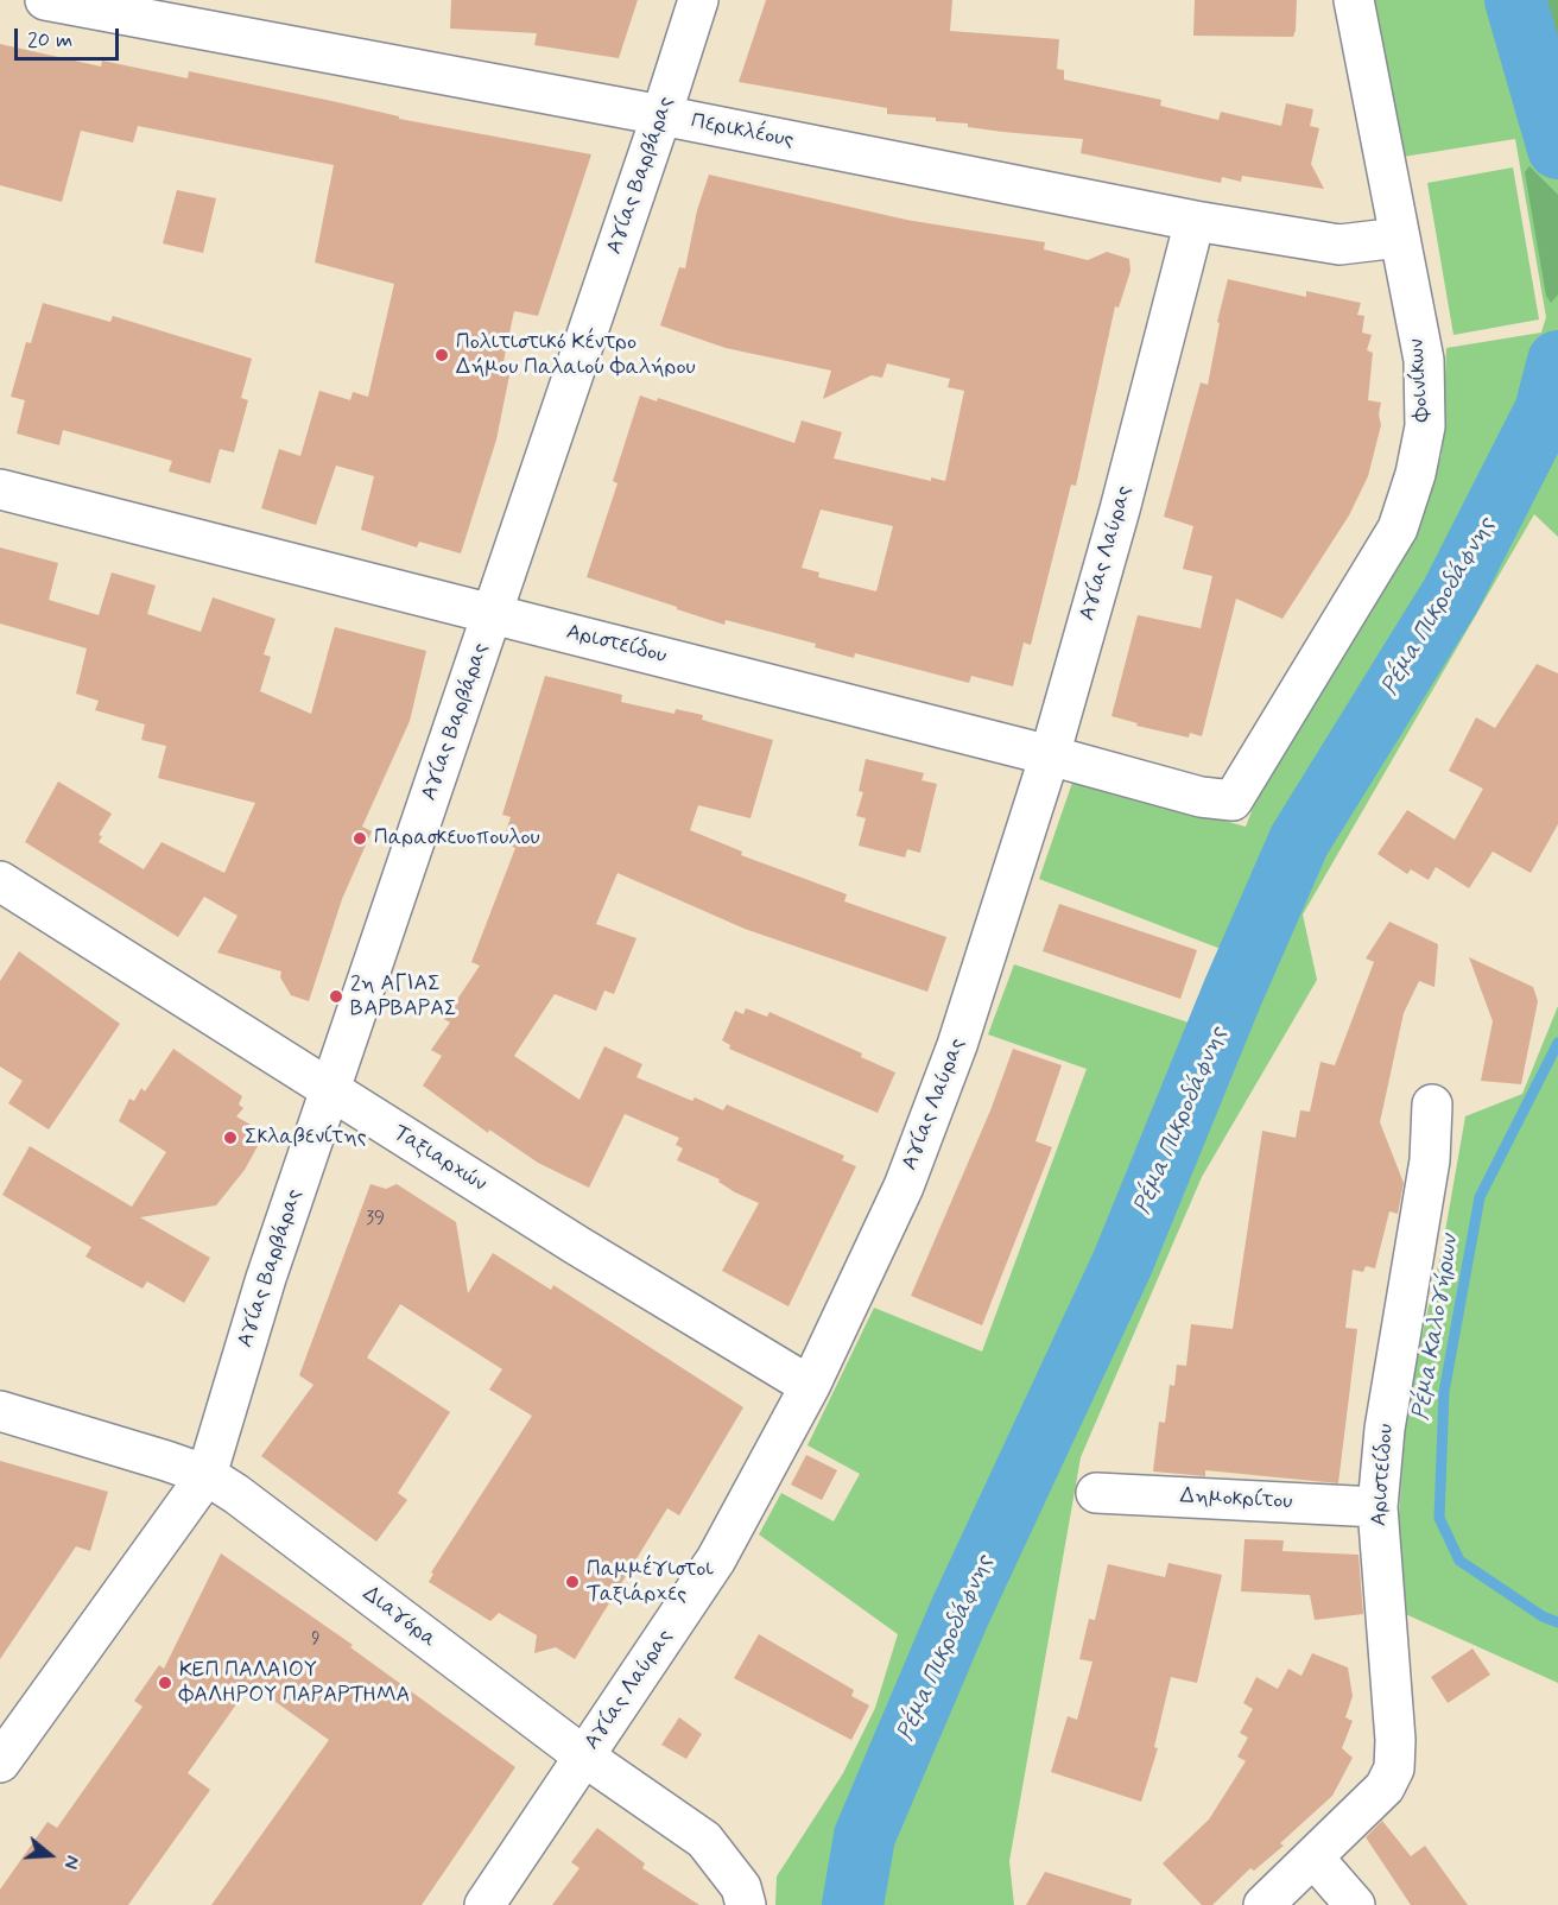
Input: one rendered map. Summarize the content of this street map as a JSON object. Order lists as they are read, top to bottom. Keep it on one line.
{"streets":{"street":["Περικλέους","Αγίας Βαρβάρας","Φοινίκων","Αγίας Λαύρας","Αριστείδου","Ταξιαρχών","Δημοκρίτου","Διαγόρα"]},"crossings":[["Περικλέους","Αγίας Βαρβάρας"],["Περικλέους","Φοινίκων"],["Περικλέους","Αγίας Λαύρας"],["Αγίας Βαρβάρας","Αριστείδου"],["Αγίας Βαρβάρας","Ταξιαρχών"],["Αγίας Βαρβάρας","Διαγόρα"],["Φοινίκων","Αριστείδου"],["Αγίας Λαύρας","Αριστείδου"],["Αγίας Λαύρας","Ταξιαρχών"],["Αγίας Λαύρας","Διαγόρα"],["Αριστείδου","Δημοκρίτου"]],"water":["Ρέμα Πικροδάφνης","Ρέμα Καλογήρων"],"places":["Πολιτιστικό Κέντρο Δήμου Παλαιού Φαλήρου","Παρασκευοπουλου","2η ΑΓΙΑΣ ΒΑΡΒΑΡΑΣ","Σκλαβενίτης","Παμμέγιστοι Ταξιάρχες","ΚΕΠ ΠΑΛΑΙΟΥ ΦΑΛΗΡΟΥ ΠΑΡΑΡΤΗΜΑ"],"house_numbers":["39","9"],"scale_bar":"20 m","north":"right"}
